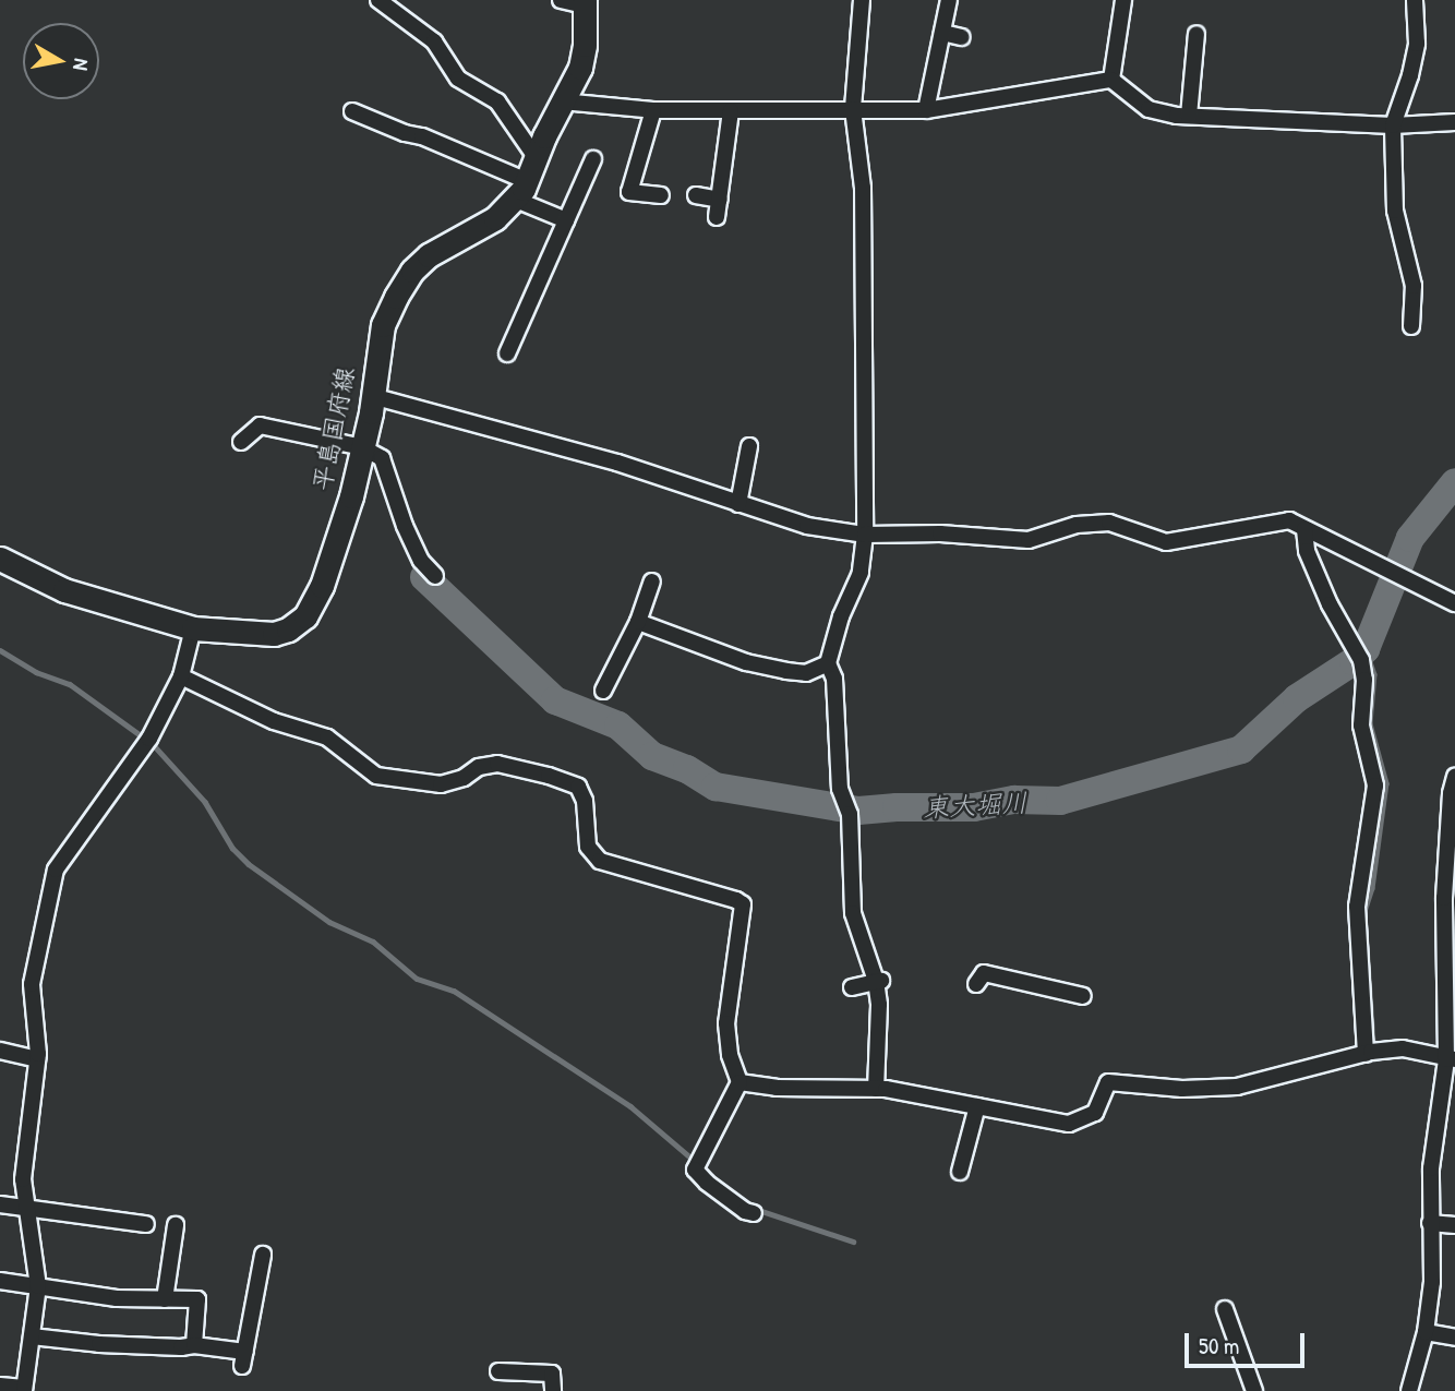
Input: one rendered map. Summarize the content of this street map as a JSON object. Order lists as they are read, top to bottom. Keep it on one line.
{"streets":{"main road":["平島国府線"]},"water":["東大堀川"],"scale_bar":"50 m","north":"right"}
